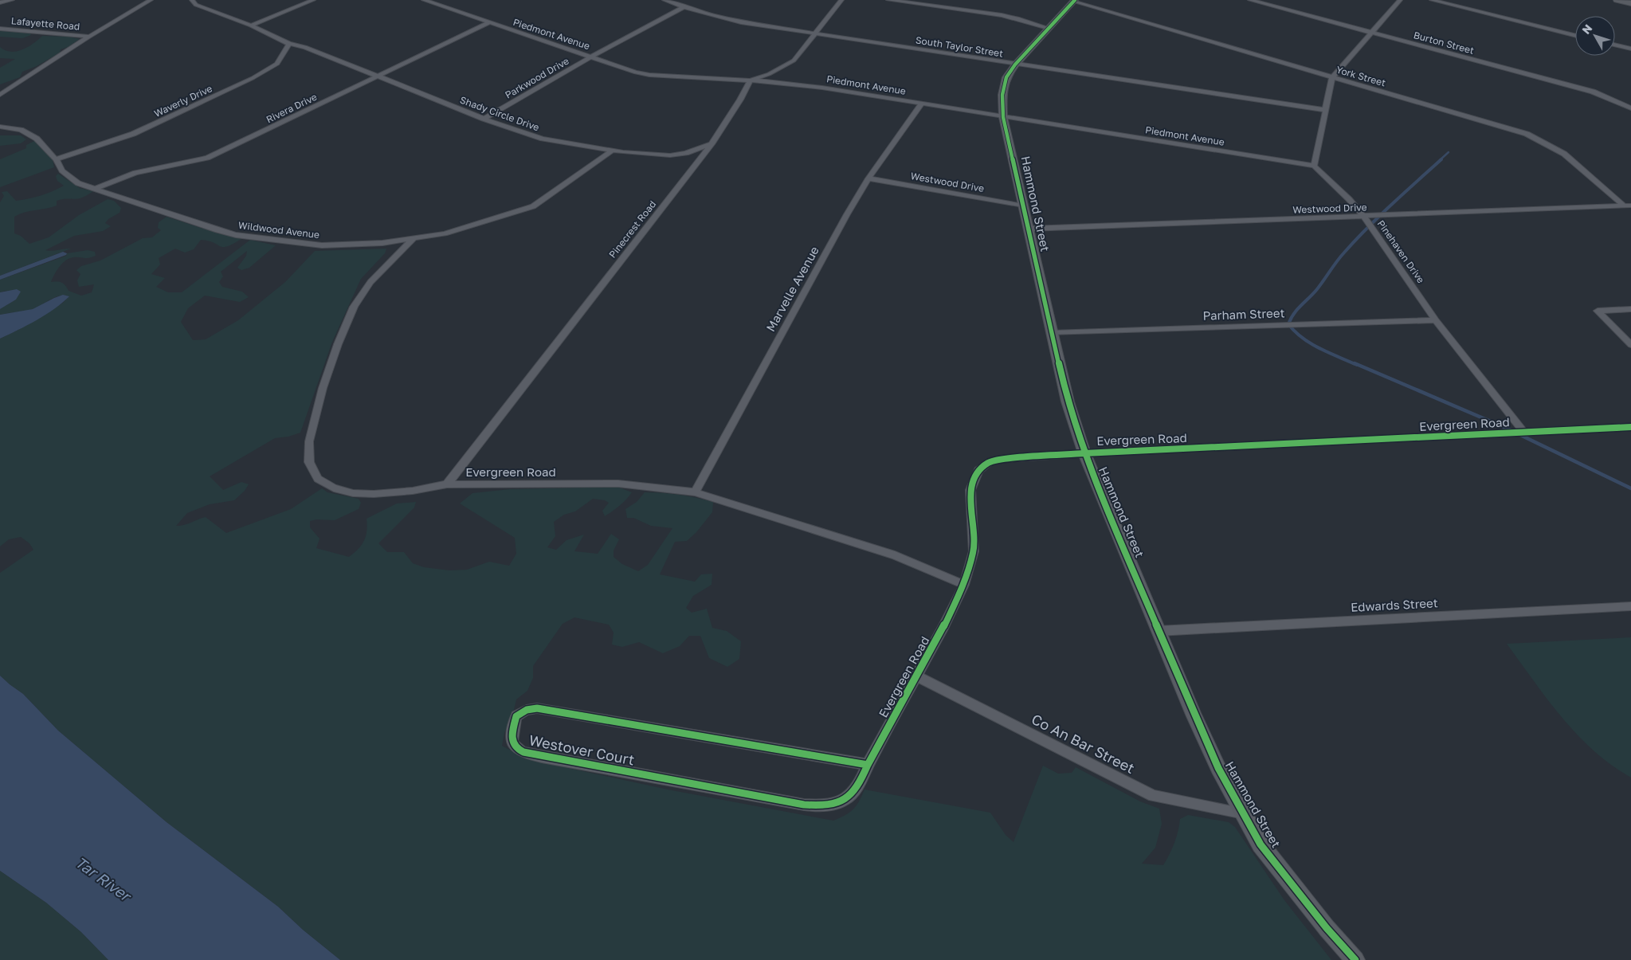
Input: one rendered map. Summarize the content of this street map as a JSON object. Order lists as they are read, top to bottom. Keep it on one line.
{"streets":{"street":["Lafayette Road","Piedmont Avenue","Burton Street","South Taylor Street","York Street","Parkwood Drive","Waverly Drive","Rivera Drive","Shady Circle Drive","Westwood Drive","Hammond Street","Pinecrest Road","Wildwood Avenue","Pinehaven Drive","Marvelle Avenue","Parham Street","Evergreen Road","Edwards Street","Co An Bar Street","Westover Court"]},"crossings":[["Piedmont Avenue","Parkwood Drive"],["Piedmont Avenue","Rivera Drive"],["Piedmont Avenue","Hammond Street"],["Piedmont Avenue","Pinecrest Road"],["Piedmont Avenue","Pinehaven Drive"],["Piedmont Avenue","Marvelle Avenue"],["South Taylor Street","Parkwood Drive"],["South Taylor Street","Hammond Street"],["York Street","Westwood Drive"],["York Street","Hammond Street"],["Parkwood Drive","Shady Circle Drive"],["Waverly Drive","Shady Circle Drive"],["Waverly Drive","Wildwood Avenue"],["Rivera Drive","Shady Circle Drive"],["Rivera Drive","Wildwood Avenue"],["Shady Circle Drive","Pinecrest Road"],["Shady Circle Drive","Wildwood Avenue"],["Westwood Drive","Hammond Street"],["Westwood Drive","Pinehaven Drive"],["Westwood Drive","Marvelle Avenue"],["Hammond Street","Parham Street"],["Hammond Street","Evergreen Road"],["Hammond Street","Edwards Street"],["Hammond Street","Co An Bar Street"],["Pinecrest Road","Evergreen Road"],["Wildwood Avenue","Evergreen Road"],["Pinehaven Drive","Parham Street"],["Pinehaven Drive","Evergreen Road"],["Marvelle Avenue","Evergreen Road"],["Evergreen Road","Co An Bar Street"],["Evergreen Road","Westover Court"]],"water":["Tar River"],"north":"top left"}
